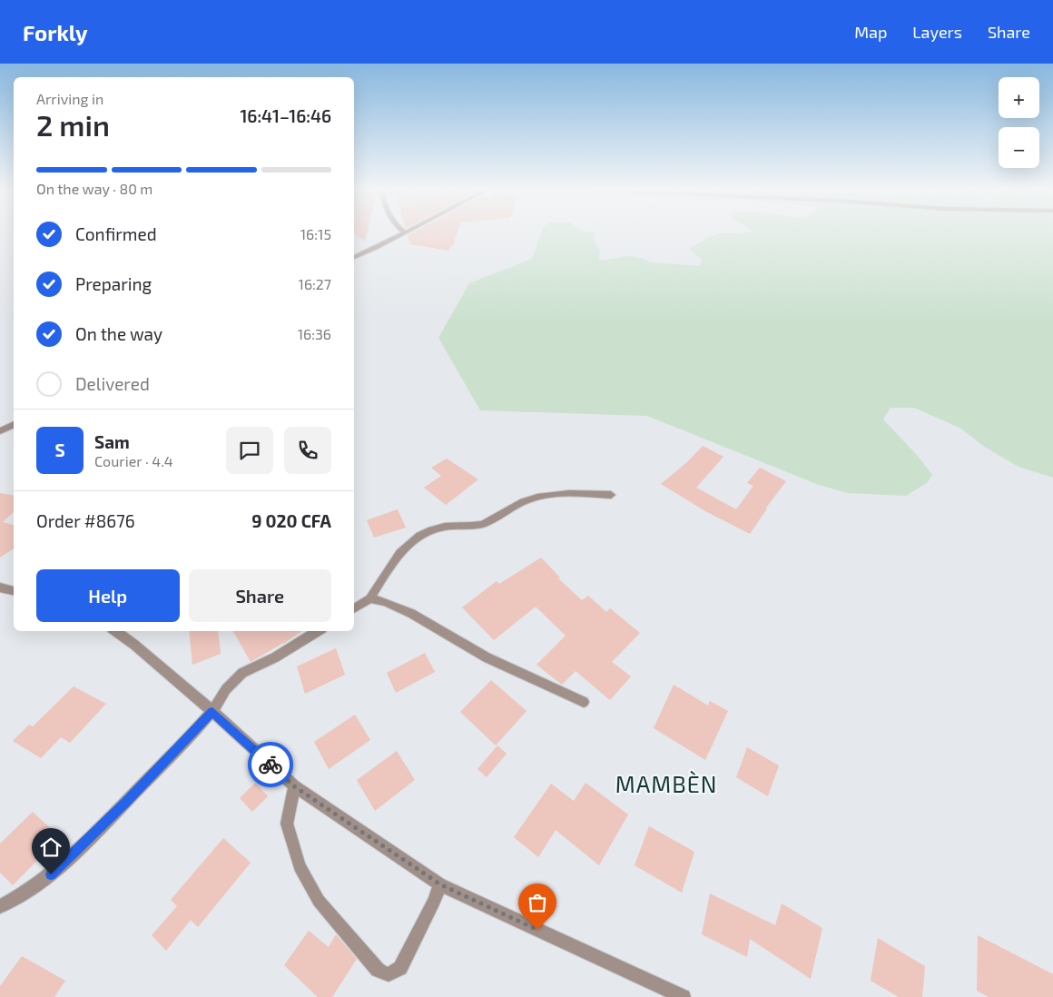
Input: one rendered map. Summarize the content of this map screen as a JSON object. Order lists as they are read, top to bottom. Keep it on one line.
{"districts":["MAMBÈN"],"page":{"header":"Forkly","nav":["Map","Layers","Share"],"map_buttons":["+","−"],"heading":["2 min","Arriving in","16:41–16:46"],"panel":["Sam","Courier · 4.4","Order #8676","9 020 CFA"],"bar":"On the way · 80 m","list":[["Confirmed","16:15"],["Preparing","16:27"],["On the way","16:36"],"Delivered"],"round":"S","buttons":["Help","Share"]}}
